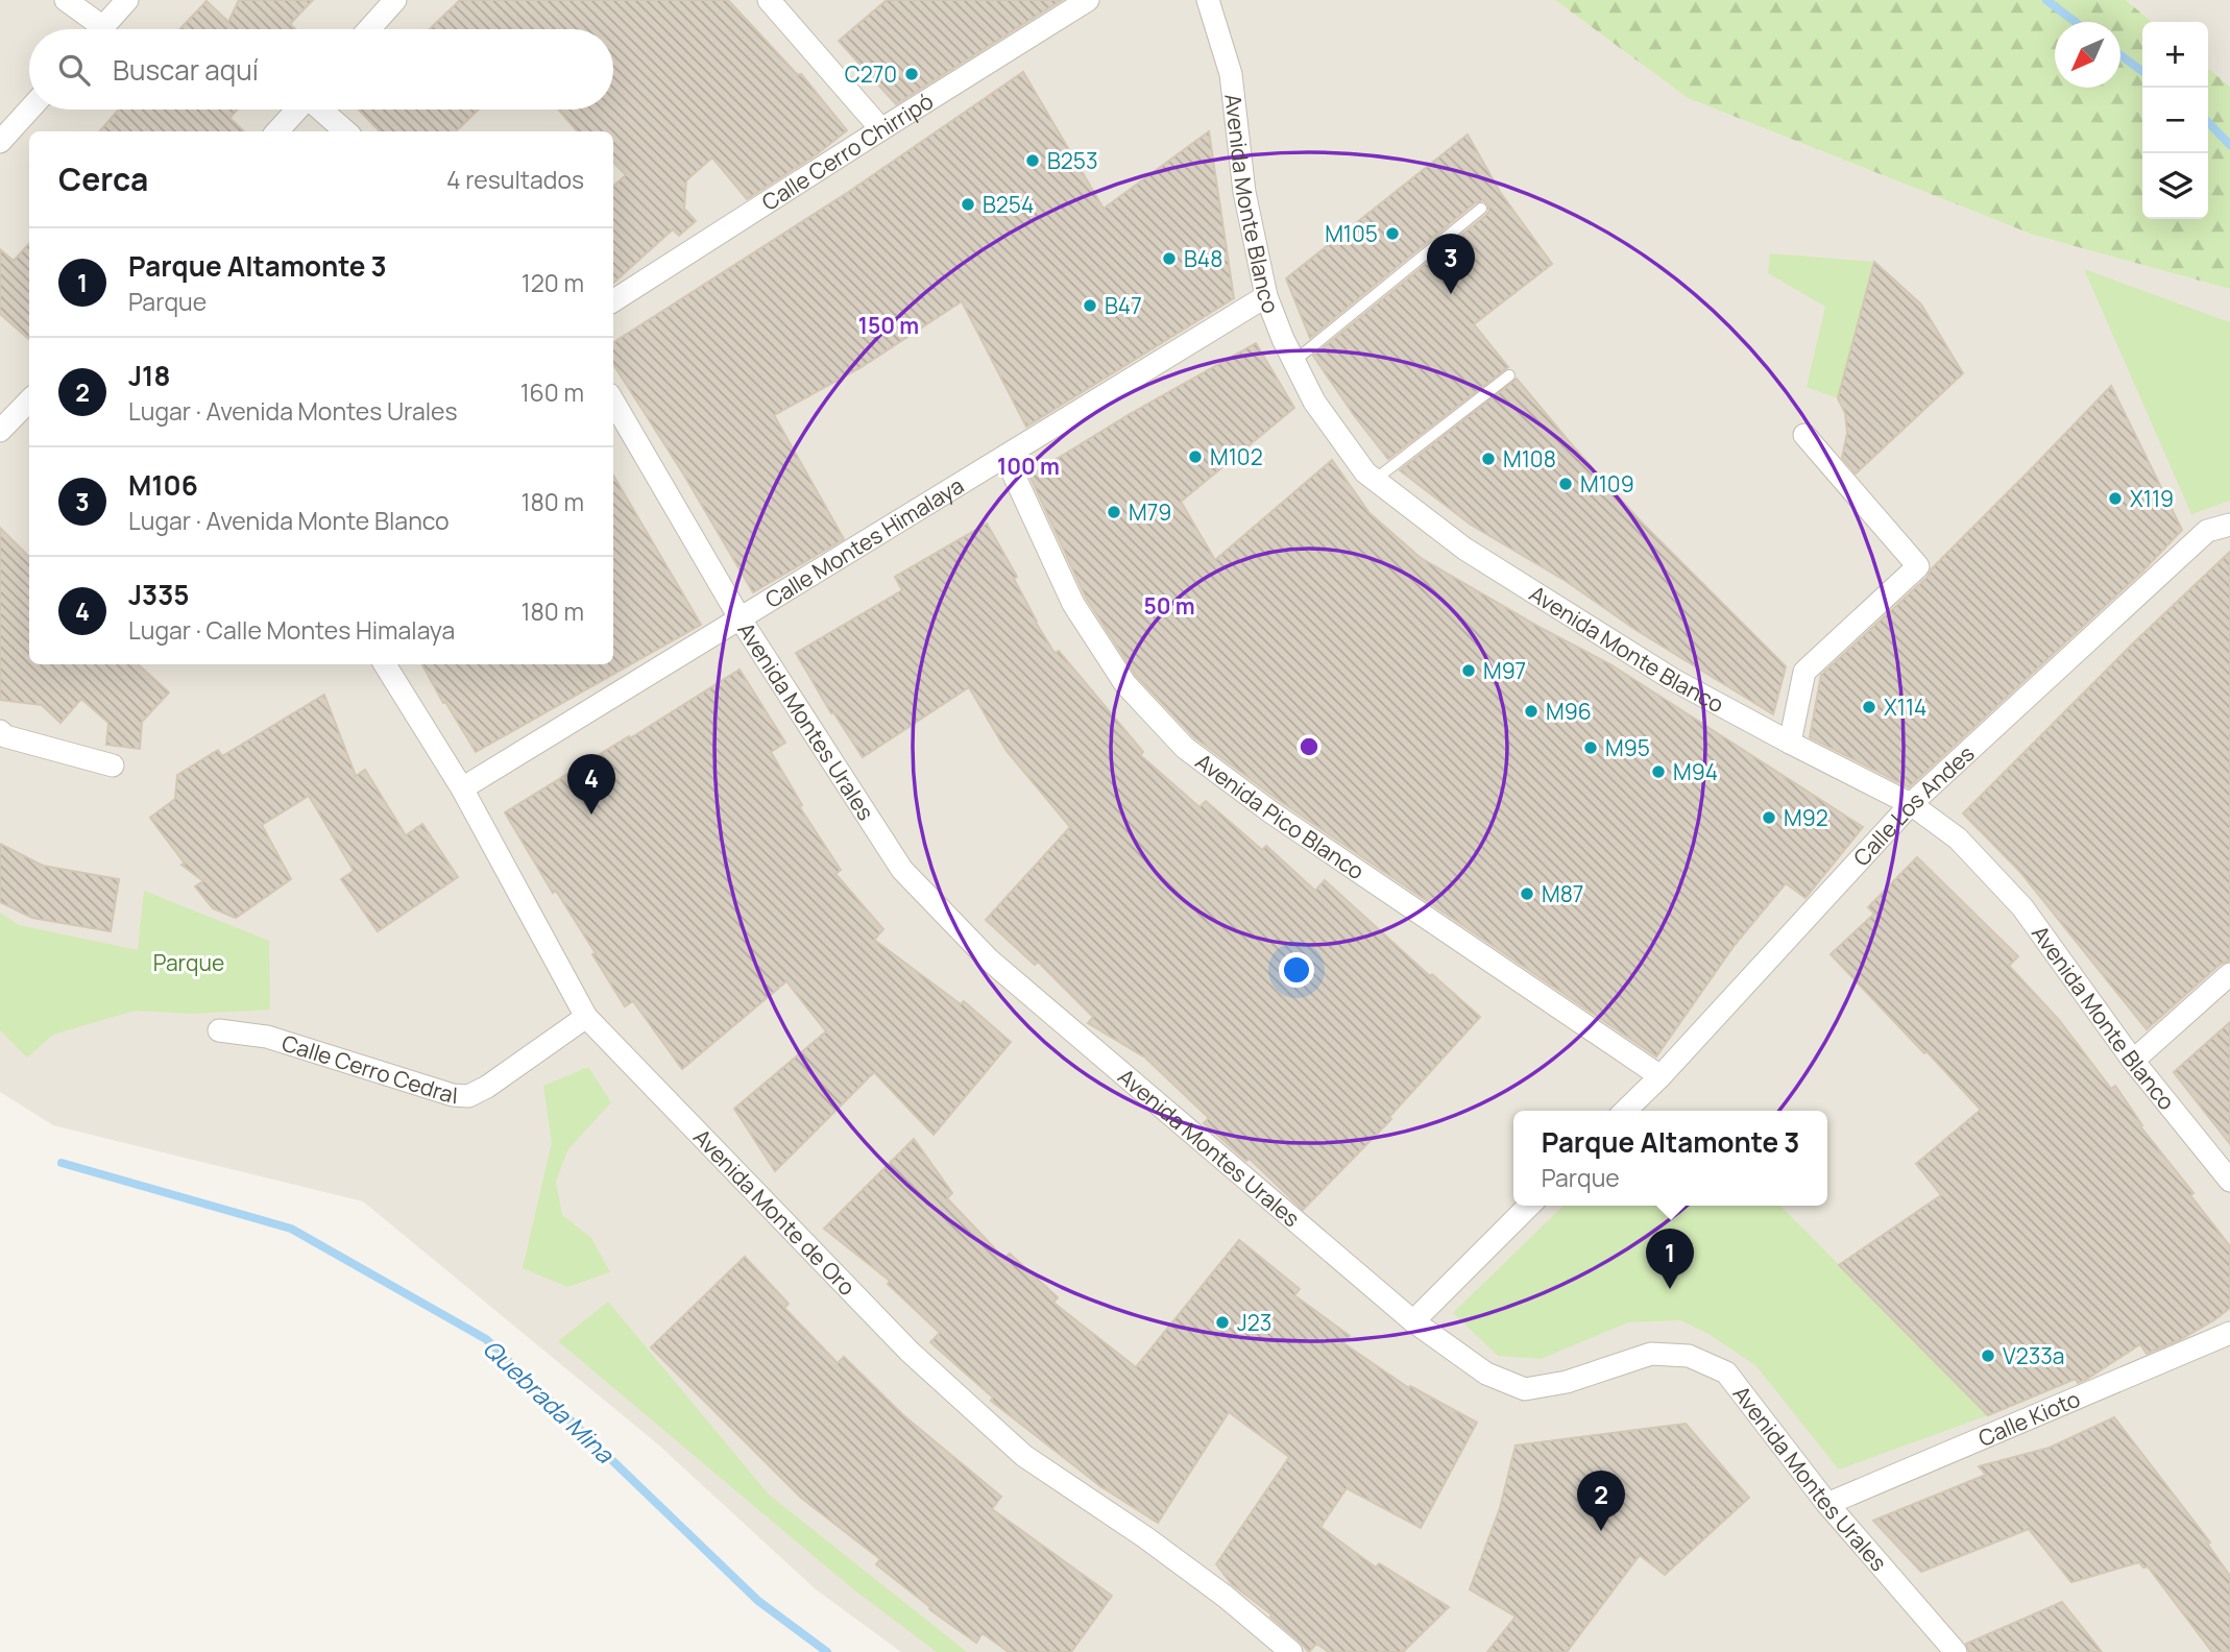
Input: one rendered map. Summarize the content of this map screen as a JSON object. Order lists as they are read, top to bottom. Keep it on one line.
{"streets":{"street":["Calle Cerro Chirripó","Avenida Monte Blanco","Calle Montes Himalaya","Avenida Montes Urales","Calle Los Andes","Avenida Pico Blanco","Calle Cerro Cedral","Avenida Monte de Oro","Calle Kioto"]},"crossings":[["Avenida Monte Blanco","Calle Montes Himalaya"],["Avenida Monte Blanco","Calle Los Andes"],["Calle Montes Himalaya","Avenida Montes Urales"],["Calle Montes Himalaya","Avenida Pico Blanco"],["Calle Montes Himalaya","Avenida Monte de Oro"],["Avenida Montes Urales","Calle Kioto"],["Calle Los Andes","Avenida Pico Blanco"],["Calle Cerro Cedral","Avenida Monte de Oro"]],"water":["Quebrada Mina"],"parks":["Parque"],"places":["C270","B253","B254","M105","B48","B47","M102","M108","M109","X119","M79","M97","X114","M96","M95","M94","M92","M87","J23","V233a"],"north":"bottom left","page":{"map_buttons":["+","−"],"search":"Buscar aquí","heading":["Cerca","4 resultados"],"list":[{"mark":"1","name":"Parque Altamonte 3","note":"Parque","value":"120 m"},{"mark":"2","name":"J18","note":"Lugar · Avenida Montes Urales","value":"160 m"},{"mark":"3","name":"M106","note":"Lugar · Avenida Monte Blanco","value":"180 m"},{"mark":"4","name":"J335","note":"Lugar · Calle Montes Himalaya","value":"180 m"}],"pins":["3","4","1","2"],"popup":["Parque Altamonte 3","Parque"]},"rings":["150 m","100 m","50 m"]}
